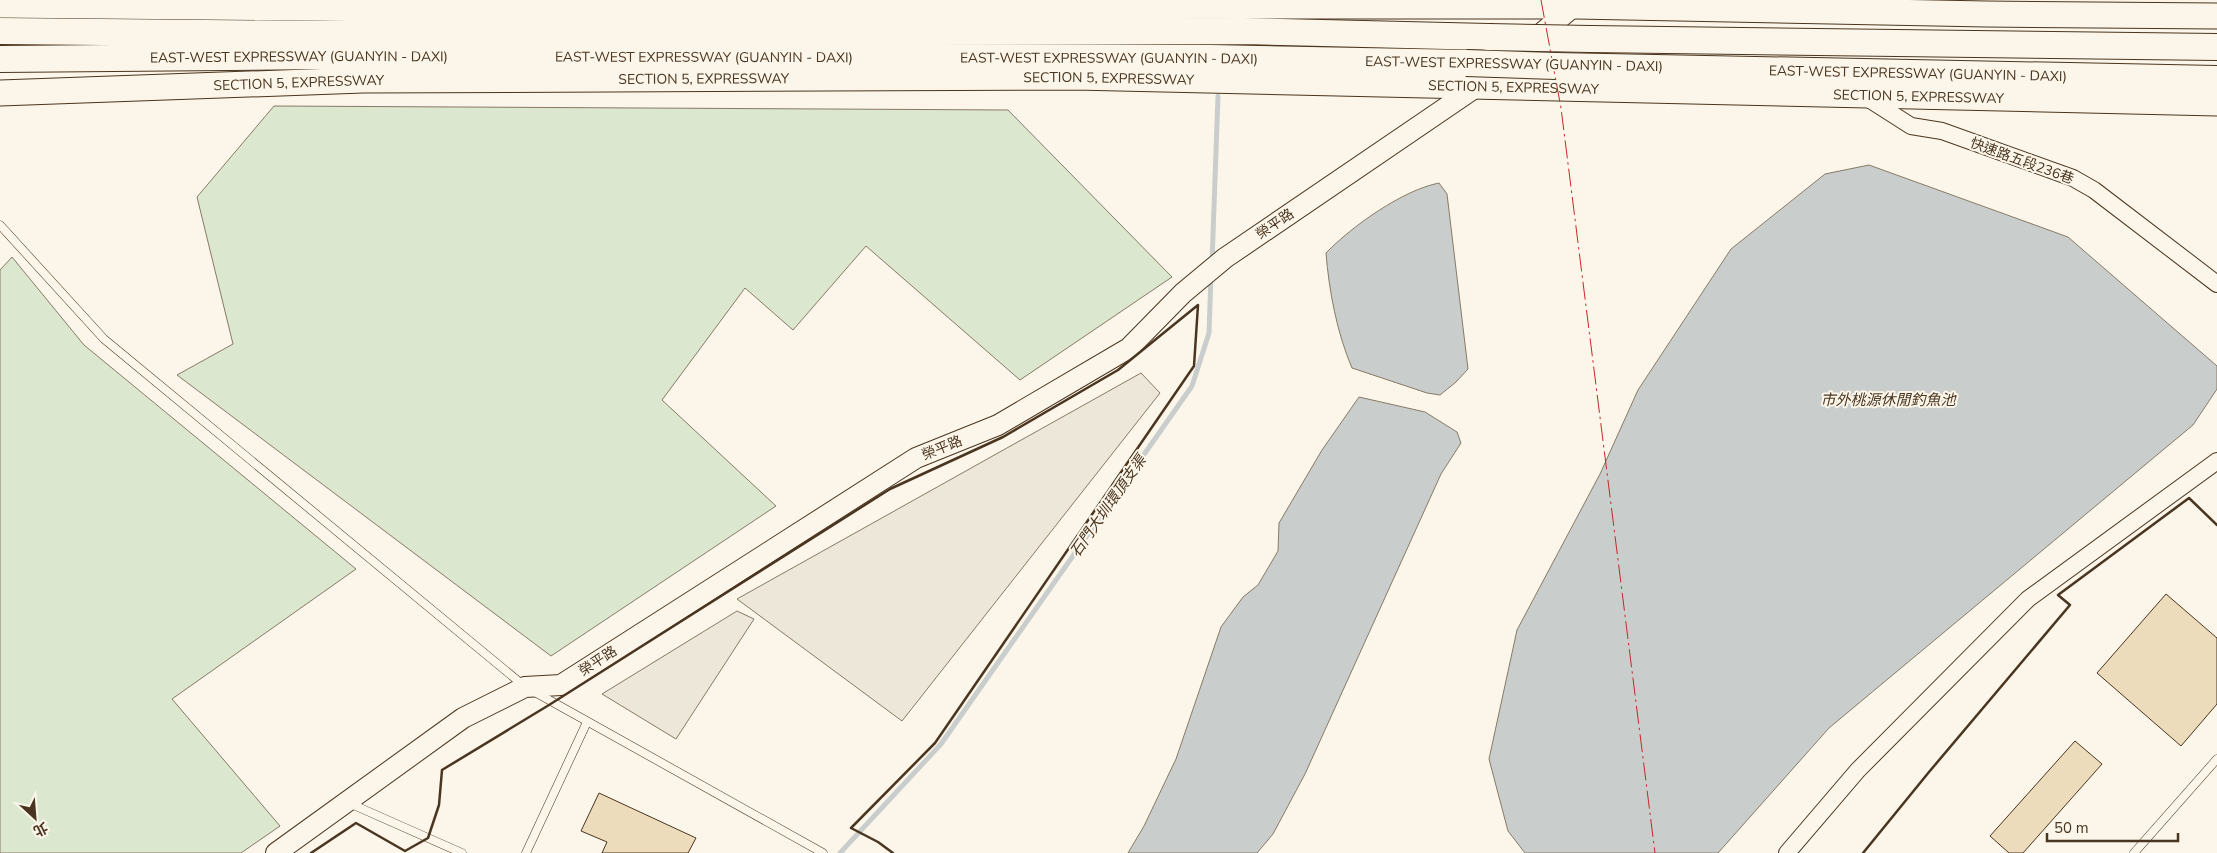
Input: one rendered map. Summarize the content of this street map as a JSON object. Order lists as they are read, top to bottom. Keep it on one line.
{"streets":{"highway":["EAST-WEST EXPRESSWAY (GUANYIN - DAXI)"],"main road":["SECTION 5, EXPRESSWAY"],"street":["快速路五段236巷","榮平路"]},"crossings":[["SECTION 5, EXPRESSWAY","快速路五段236巷"],["SECTION 5, EXPRESSWAY","榮平路"]],"water":["市外桃源休閒釣魚池","石門大圳環頂支渠"],"scale_bar":"50 m","north":"bottom right"}
